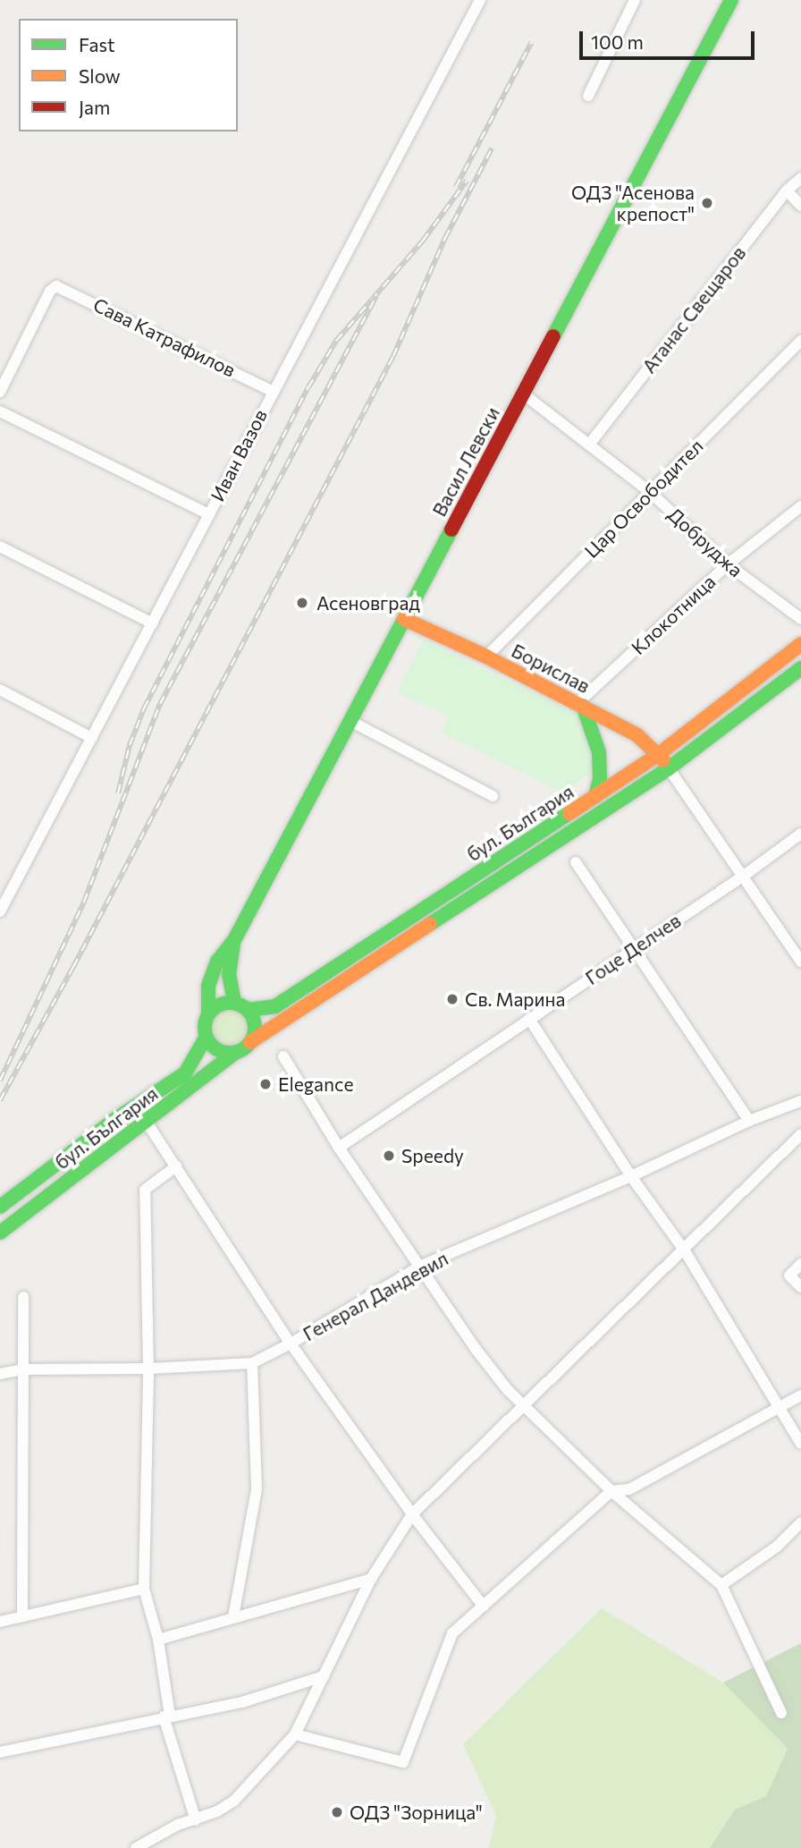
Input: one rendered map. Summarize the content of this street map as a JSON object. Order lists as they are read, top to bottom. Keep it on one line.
{"streets":{"main road":["Васил Левски","Борислав","бул. България"],"street":["Атанас Свещаров","Сава Катрафилов","Иван Вазов","Цар Освободител","Добруджа","Клокотница","Гоце Делчев","Генерал Дандевил"]},"crossings":[["Атанас Свещаров","Добруджа"],["Сава Катрафилов","Иван Вазов"],["Васил Левски","Добруджа"],["Васил Левски","Борислав"],["Васил Левски","бул. България"],["Цар Освободител","Добруджа"],["Цар Освободител","Борислав"],["Добруджа","Клокотница"],["Клокотница","Борислав"],["Борислав","бул. България"]],"places":["ОДЗ \"Асенова крепост\"","Асеновград","Св. Марина","Elegance","Speedy","ОДЗ \"Зорница\""],"legend":["Fast","Slow","Jam"],"scale_bar":"100 m"}
